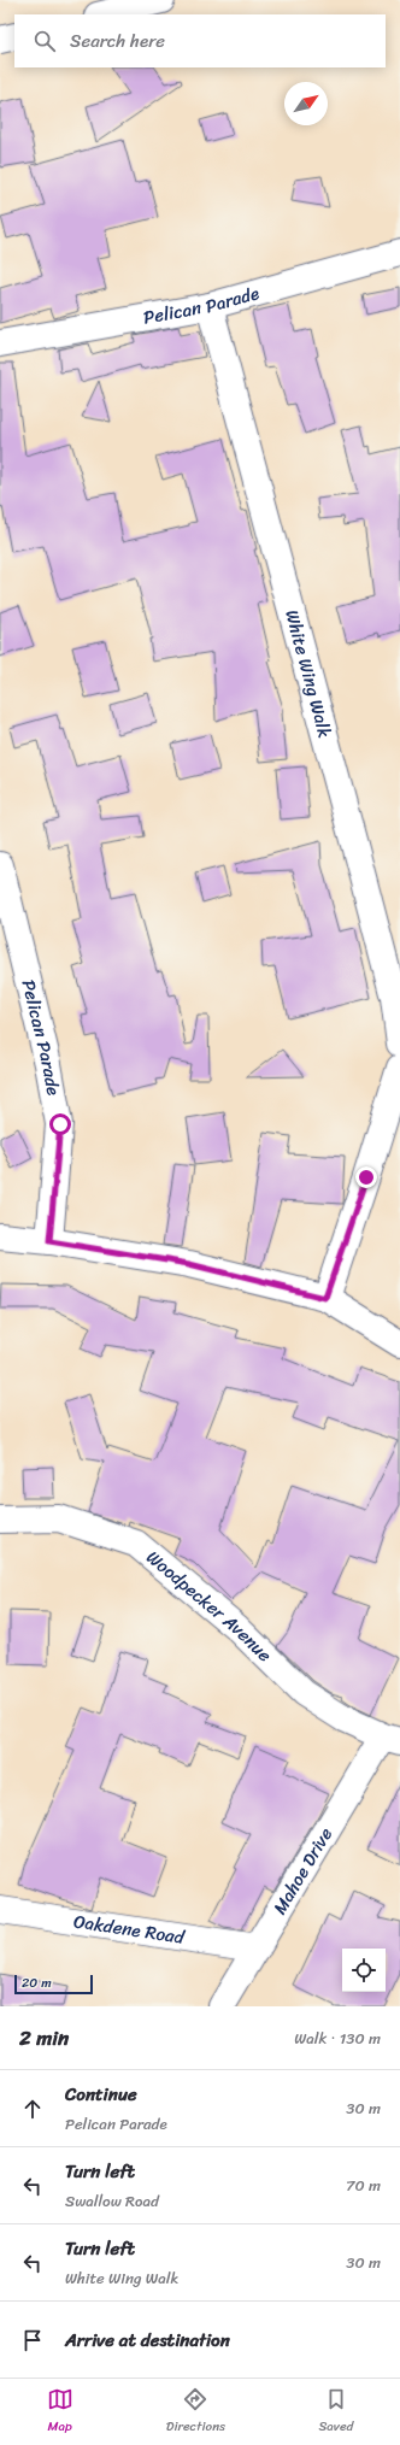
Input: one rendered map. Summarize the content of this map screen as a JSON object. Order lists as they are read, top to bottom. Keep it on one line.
{"streets":{"street":["Pelican Parade","White Wing Walk","Woodpecker Avenue","Mahoe Drive","Oakdene Road"]},"crossings":[["Pelican Parade","White Wing Walk"],["Woodpecker Avenue","Mahoe Drive"],["Mahoe Drive","Oakdene Road"]],"scale_bar":"20 m","north":"top right","page":{"search":"Search here","scale":"20 m","heading":["2 min","Walk · 130 m"],"list":[["Continue","Pelican Parade","30 m"],["Turn left","Swallow Road","70 m"],["Turn left","White Wing Walk","30 m"],"Arrive at destination"],"nav":["Map","Directions","Saved"]}}
